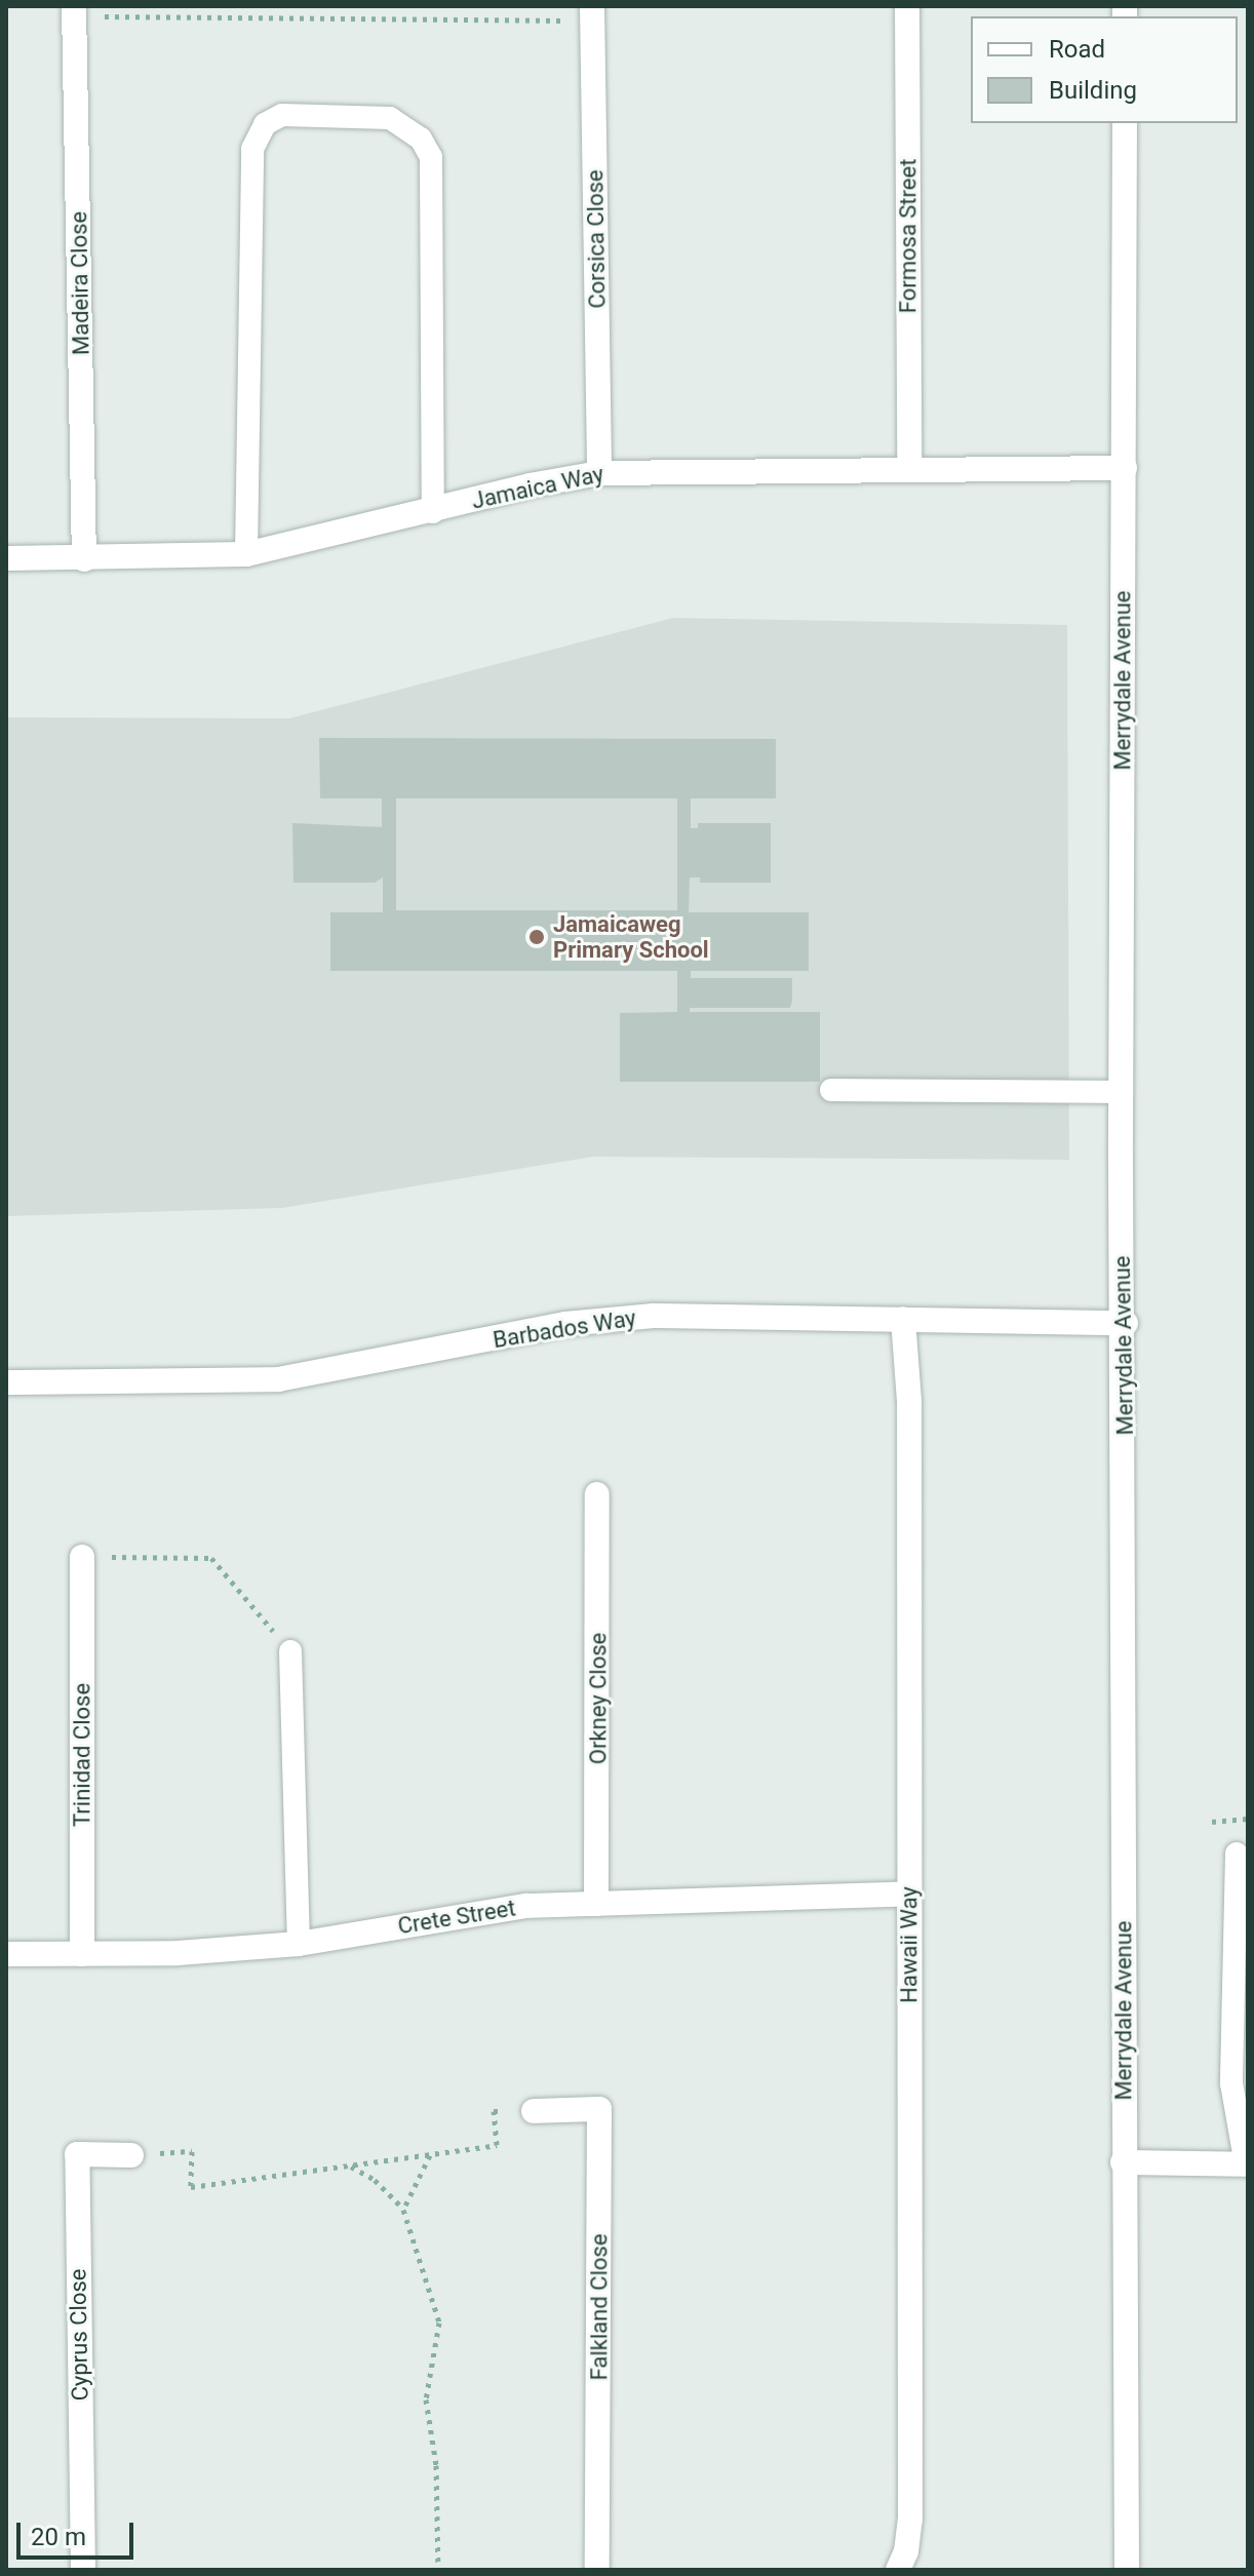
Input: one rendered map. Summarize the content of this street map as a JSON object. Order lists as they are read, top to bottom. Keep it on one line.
{"streets":{"street":["Formosa Street","Corsica Close","Madeira Close","Jamaica Way","Merrydale Avenue","Barbados Way","Orkney Close","Trinidad Close","Crete Street","Hawaii Way","Falkland Close","Cyprus Close"]},"crossings":[["Formosa Street","Jamaica Way"],["Corsica Close","Jamaica Way"],["Madeira Close","Jamaica Way"],["Jamaica Way","Merrydale Avenue"],["Merrydale Avenue","Barbados Way"],["Barbados Way","Hawaii Way"],["Orkney Close","Crete Street"],["Trinidad Close","Crete Street"],["Crete Street","Hawaii Way"]],"places":["Jamaicaweg Primary School"],"legend":["Road","Building"],"scale_bar":"20 m"}
